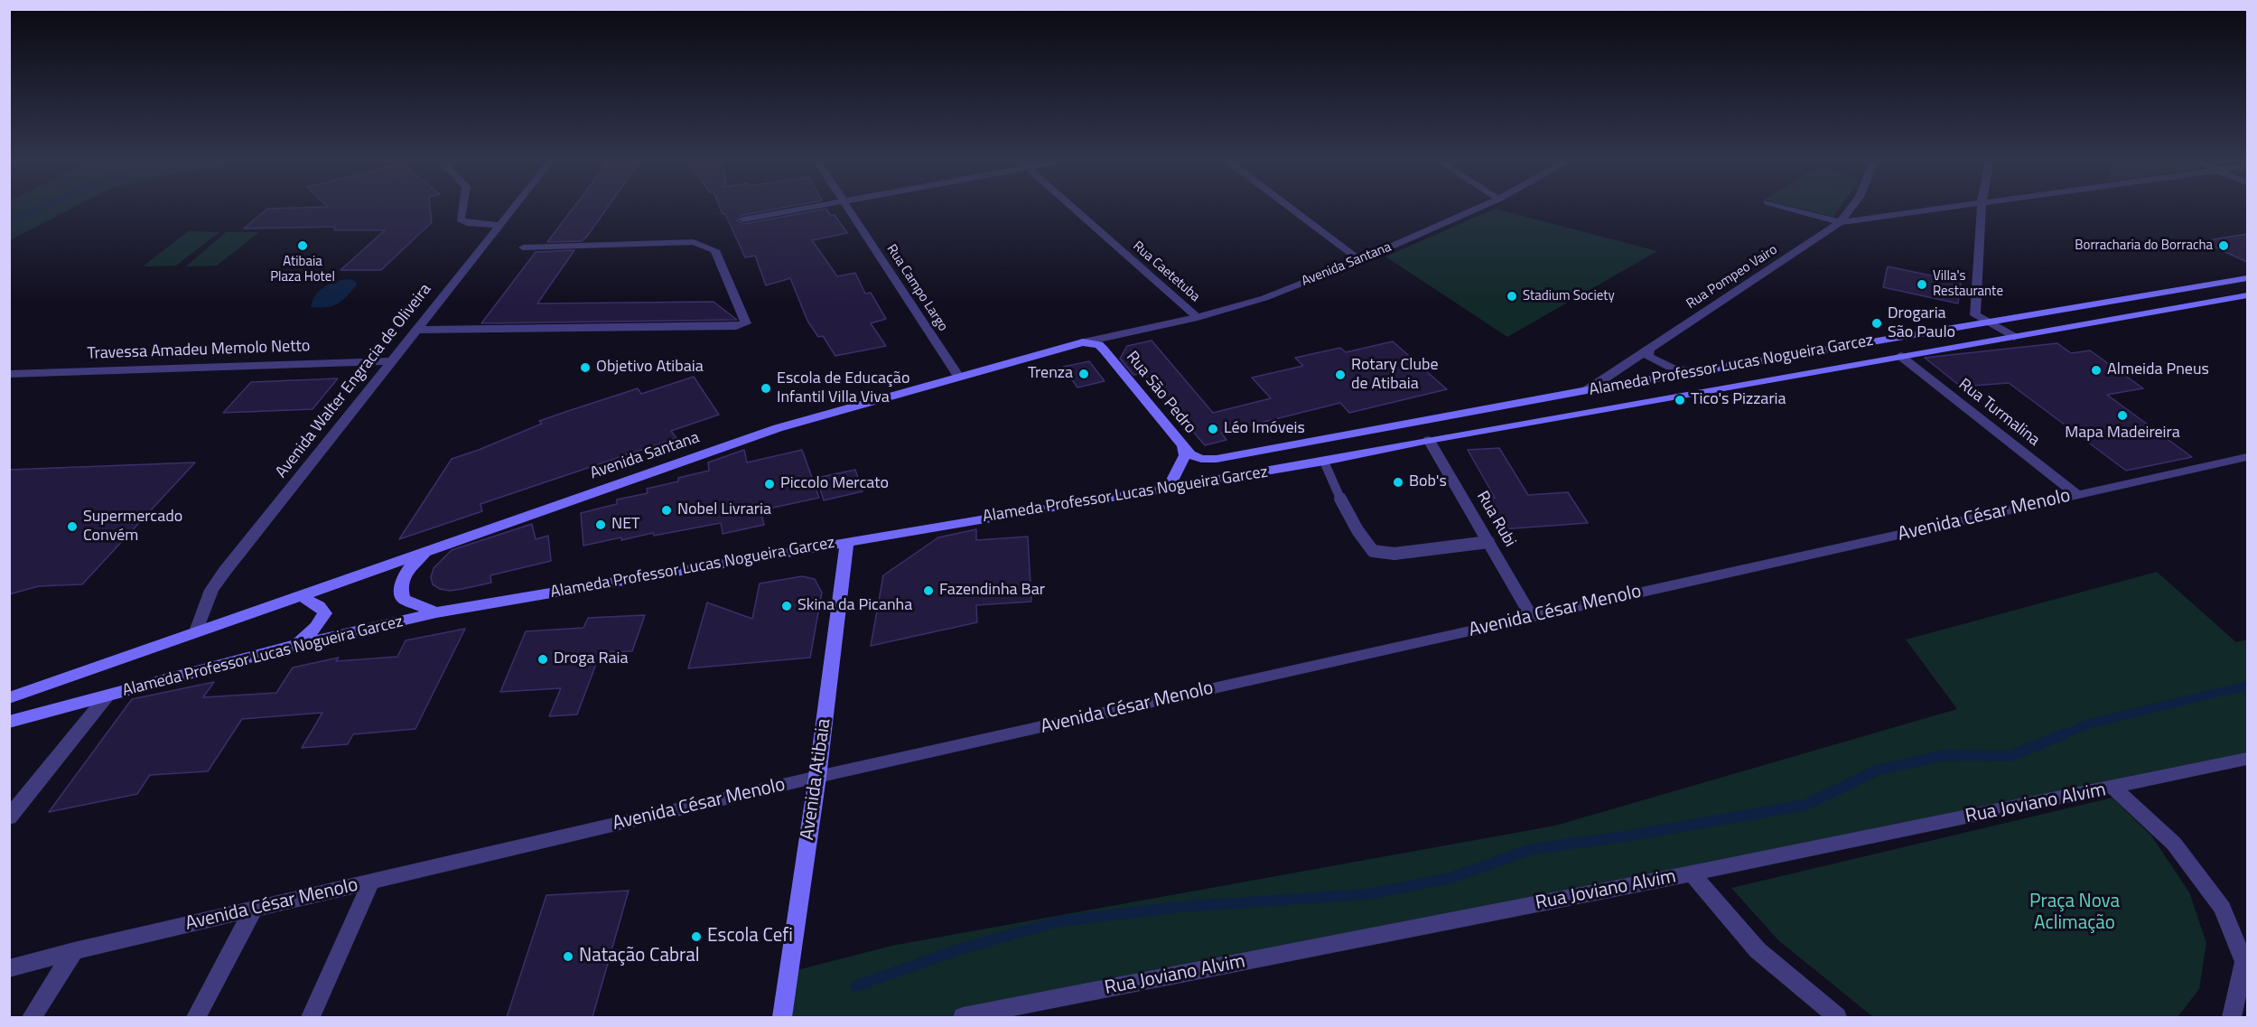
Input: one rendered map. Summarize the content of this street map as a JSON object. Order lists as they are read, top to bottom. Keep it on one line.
{"streets":{"main road":["Avenida Santana","Alameda Professor Lucas Nogueira Garcez","Rua São Pedro","Avenida Atibaia"],"street":["Rua Caetetuba","Rua Pompeo Vairo","Rua Campo Largo","Travessa Amadeu Memolo Netto","Avenida Walter Engracia de Oliveira","Rua Turmalina","Avenida César Menolo","Rua Rubi","Rua Joviano Alvim"]},"crossings":[["Avenida Santana","Rua Caetetuba"],["Avenida Santana","Rua Campo Largo"],["Avenida Santana","Alameda Professor Lucas Nogueira Garcez"],["Avenida Santana","Avenida Walter Engracia de Oliveira"],["Avenida Santana","Rua São Pedro"],["Rua Pompeo Vairo","Alameda Professor Lucas Nogueira Garcez"],["Travessa Amadeu Memolo Netto","Avenida Walter Engracia de Oliveira"],["Alameda Professor Lucas Nogueira Garcez","Avenida Walter Engracia de Oliveira"],["Alameda Professor Lucas Nogueira Garcez","Rua São Pedro"],["Alameda Professor Lucas Nogueira Garcez","Rua Turmalina"],["Alameda Professor Lucas Nogueira Garcez","Rua Rubi"],["Alameda Professor Lucas Nogueira Garcez","Avenida Atibaia"],["Rua Turmalina","Avenida César Menolo"],["Avenida César Menolo","Rua Rubi"],["Avenida César Menolo","Avenida Atibaia"]],"parks":["Praça Nova Aclimação"],"places":["Atibaia Plaza Hotel","Borracharia do Borracha","Villa's Restaurante","Stadium Society","Drogaria São Paulo","Objetivo Atibaia","Almeida Pneus","Trenza","Rotary Clube de Atibaia","Escola de Educação Infantil Villa Viva","Tico's Pizzaria","Mapa Madeireira","Léo Imóveis","Bob's","Piccolo Mercato","Nobel Livraria","NET","Supermercado Convém","Fazendinha Bar","Skina da Picanha","Droga Raia","Escola Cefi","Natação Cabral"]}
